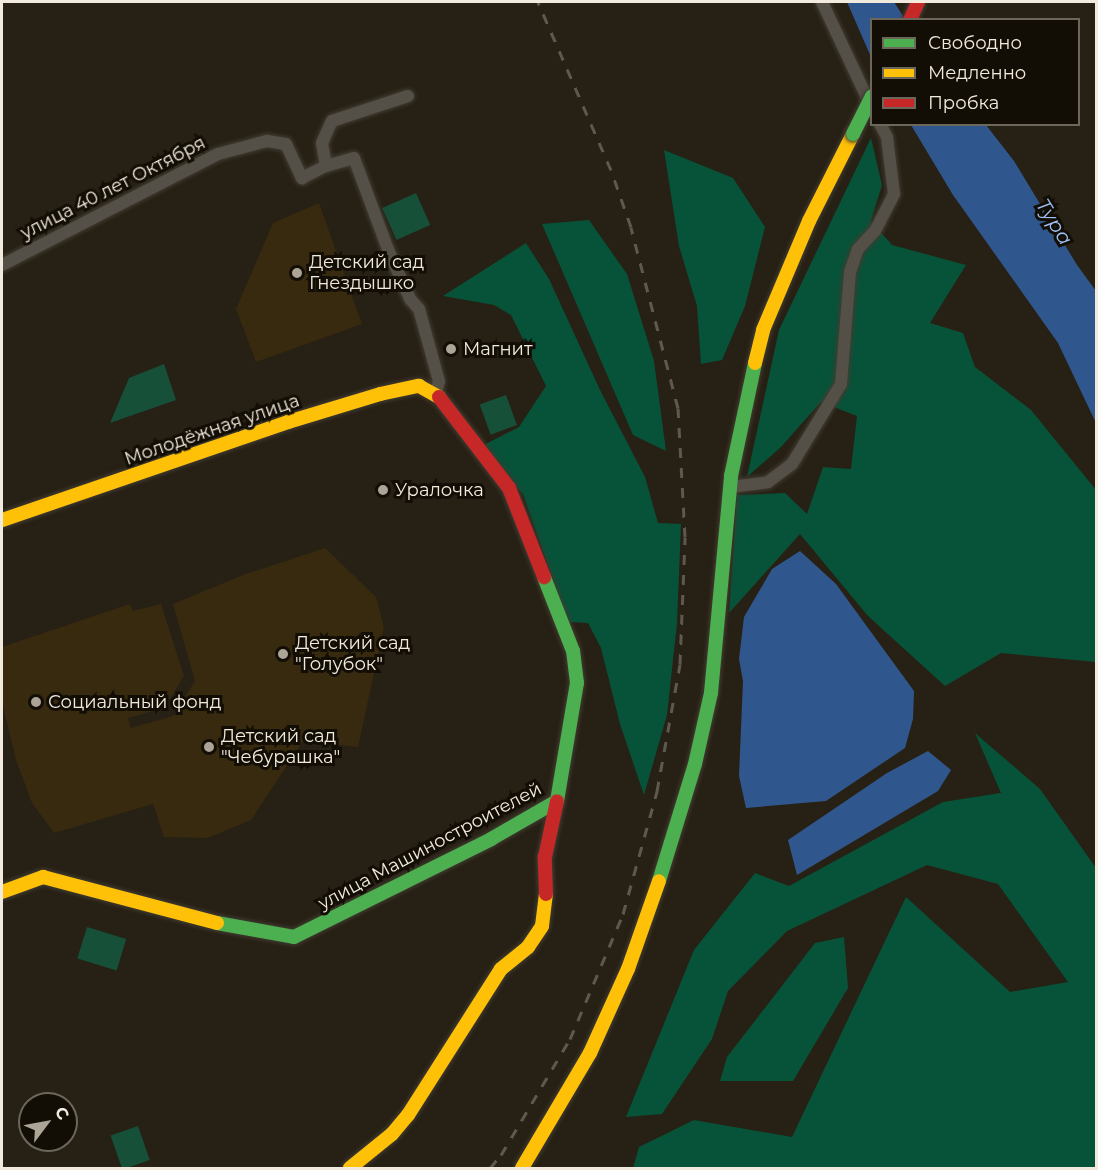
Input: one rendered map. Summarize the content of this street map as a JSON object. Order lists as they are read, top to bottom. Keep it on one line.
{"streets":{"street":["улица 40 лет Октября","Молодёжная улица","улица Машиностроителей"]},"crossings":[["Молодёжная улица","улица Машиностроителей"]],"water":["Тура"],"places":["Детский сад Гнездышко","Магнит","Уралочка","Детский сад \"Голубок\"","Социальный фонд","Детский сад \"Чебурашка\""],"legend":["Свободно","Медленно","Пробка"],"north":"top right"}
